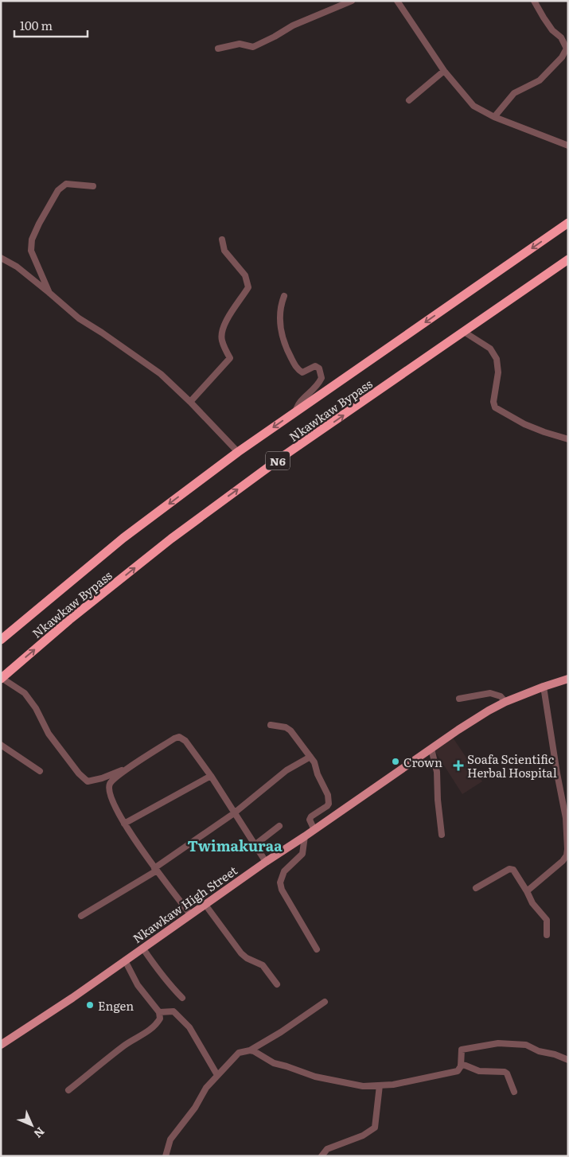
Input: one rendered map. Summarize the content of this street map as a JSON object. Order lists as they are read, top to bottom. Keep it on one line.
{"streets":{"highway":["Nkawkaw Bypass","N6"],"main road":["Nkawkaw High Street"]},"districts":["Twimakuraa"],"places":{"other":["Crown","Engen"],"health":["Soafa Scientific Herbal Hospital"]},"scale_bar":"100 m","north":"bottom right"}
